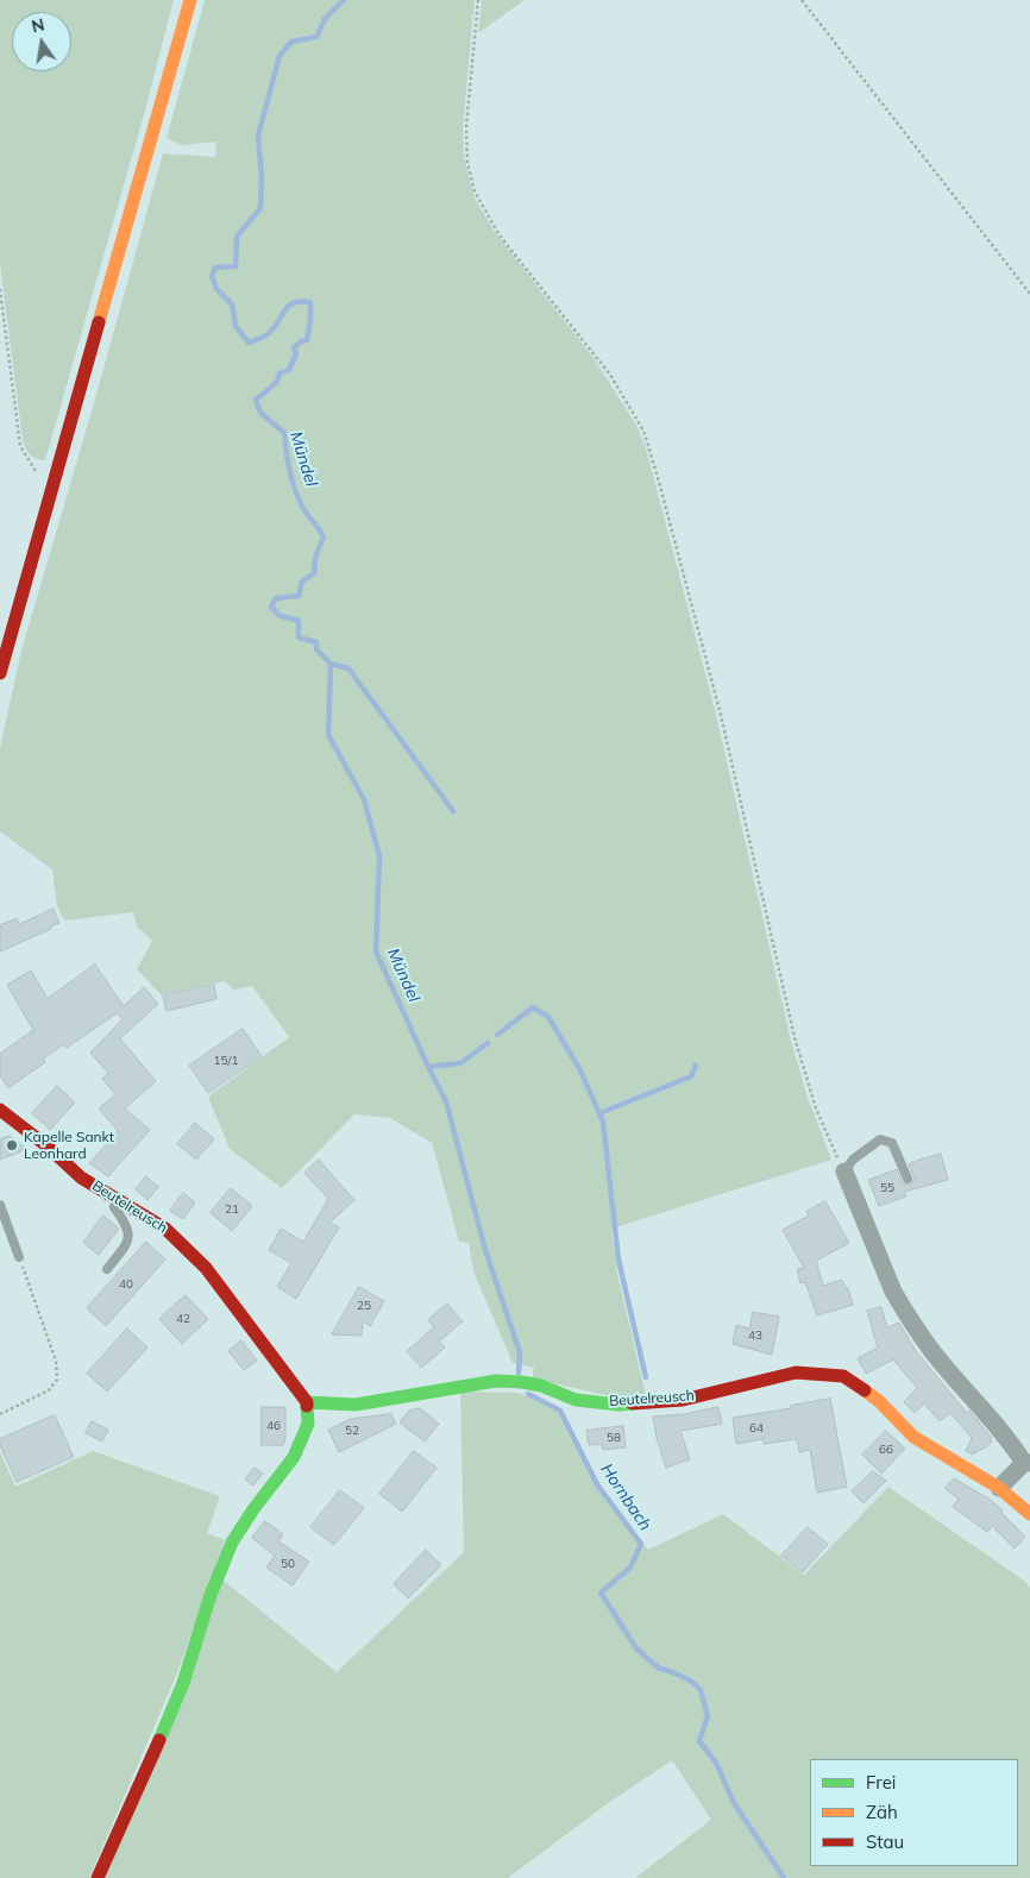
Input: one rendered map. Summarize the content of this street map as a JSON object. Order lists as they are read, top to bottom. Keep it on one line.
{"streets":{"street":["Beutelreusch"]},"water":["Mündel","Hornbach"],"places":["Kapelle Sankt Leonhard"],"house_numbers":["15/1","55","21","40","25","42","43","46","64","52","58","66","50"],"legend":["Frei","Zäh","Stau"],"north":"top"}
